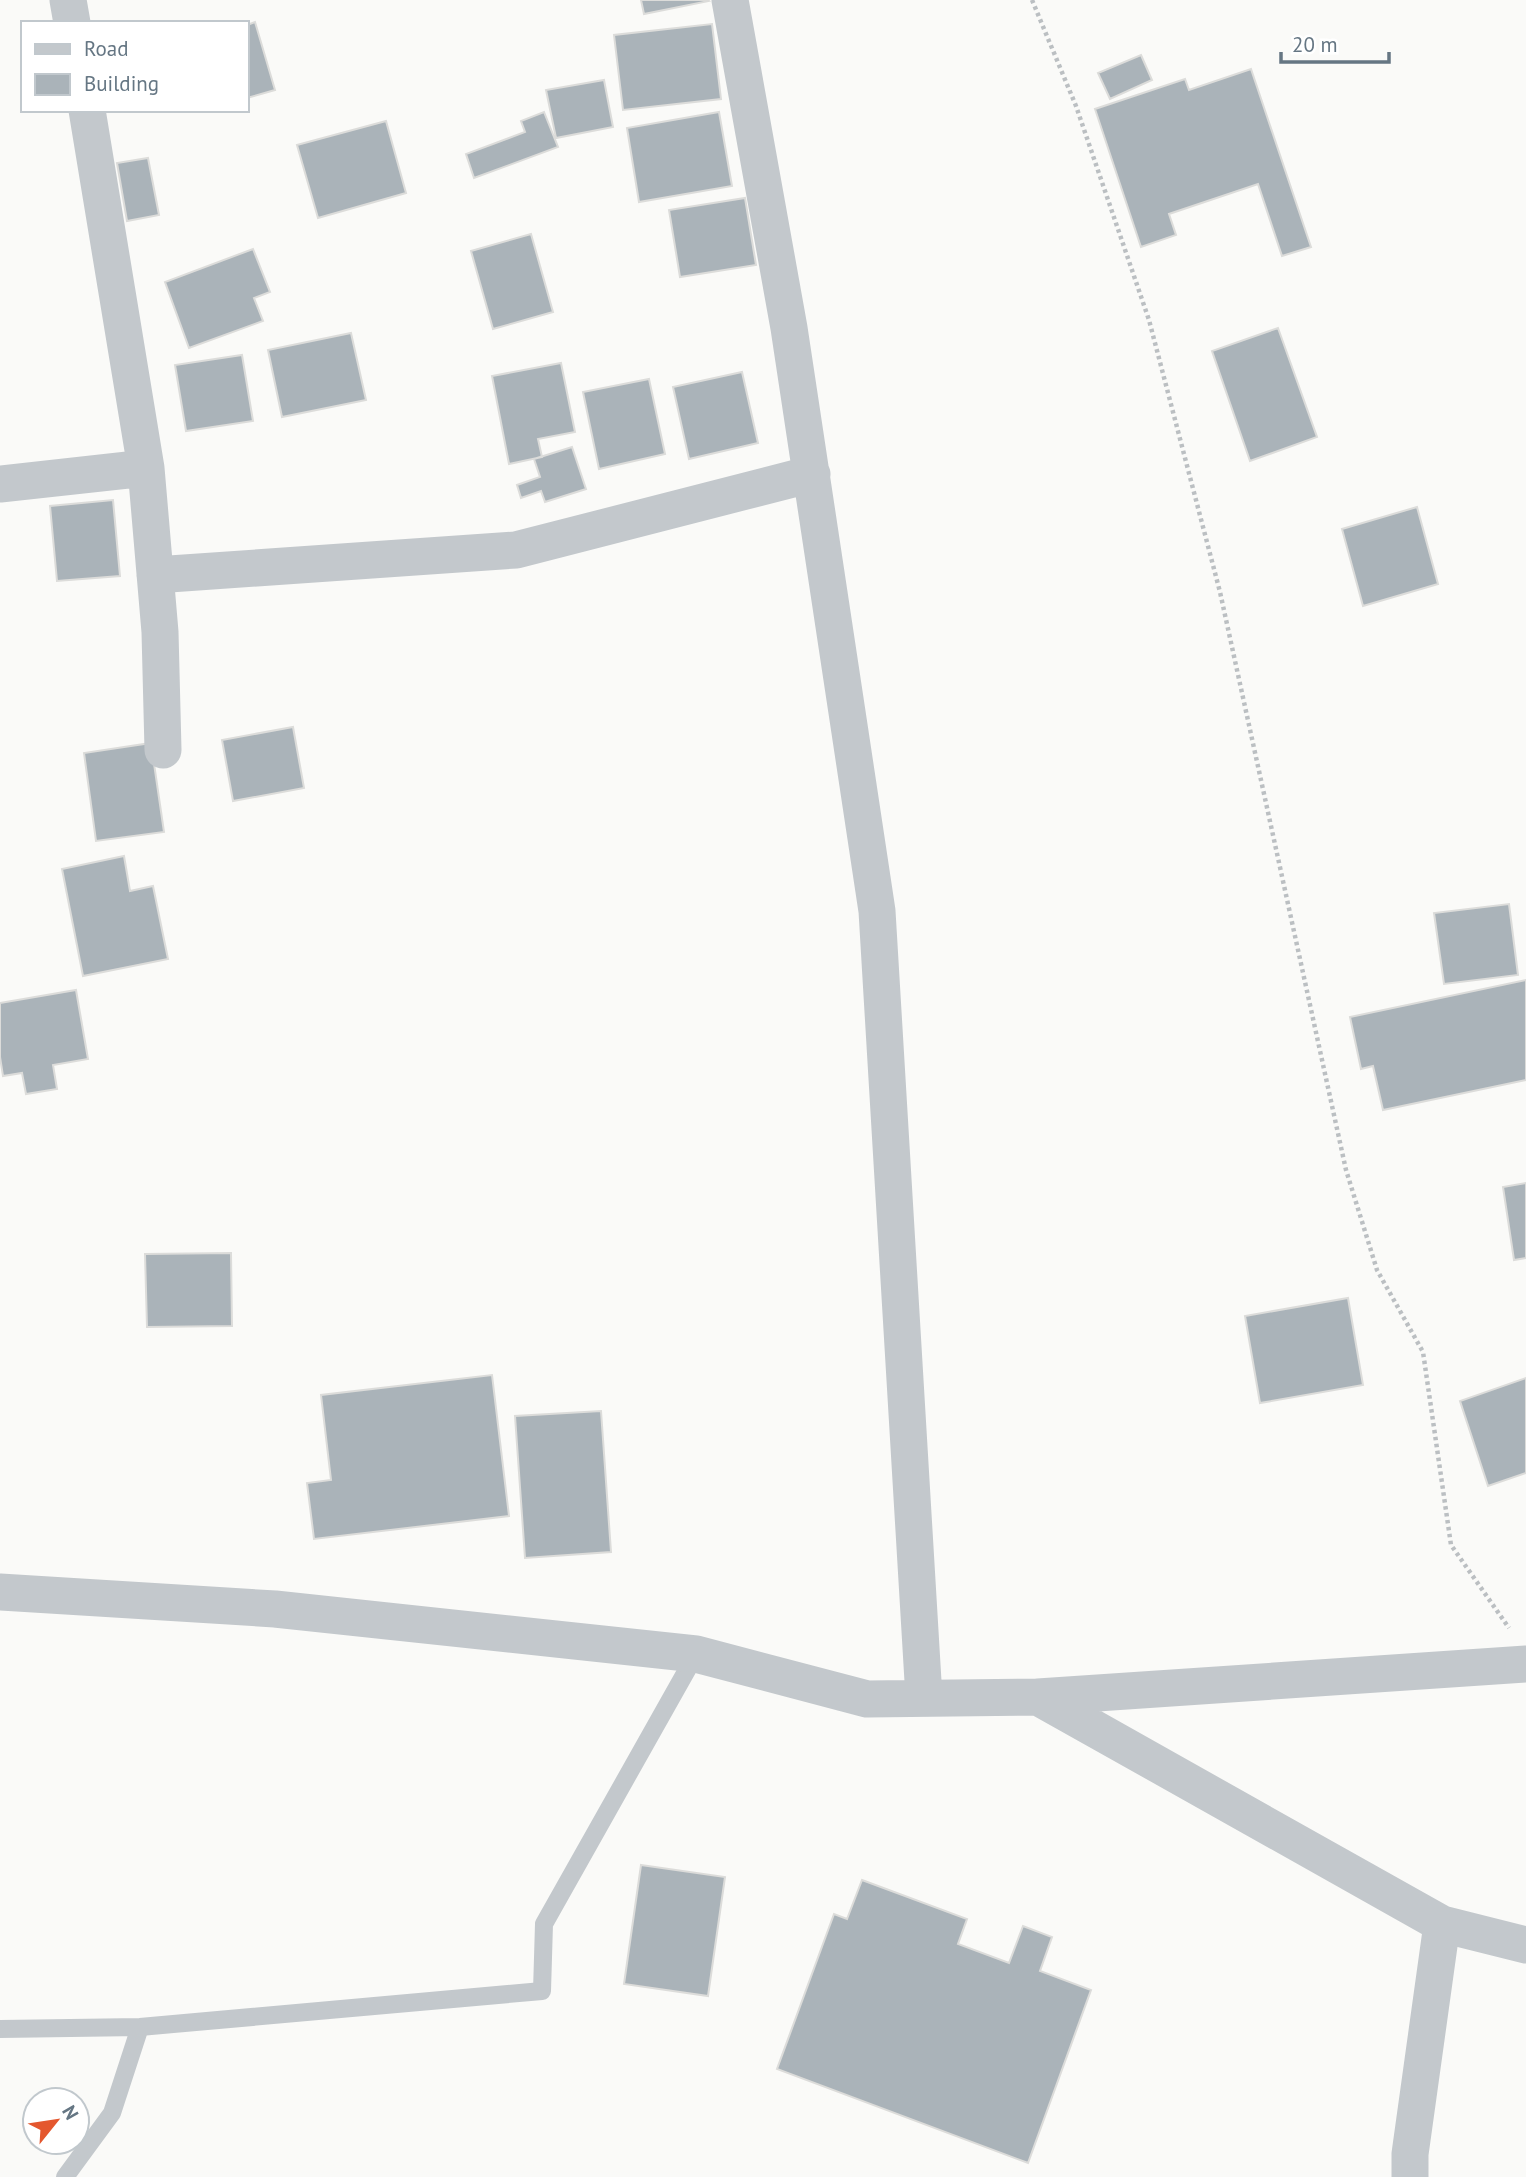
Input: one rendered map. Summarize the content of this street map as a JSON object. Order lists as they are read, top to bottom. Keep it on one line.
{"legend":["Road","Building"],"scale_bar":"20 m","north":"top right"}
